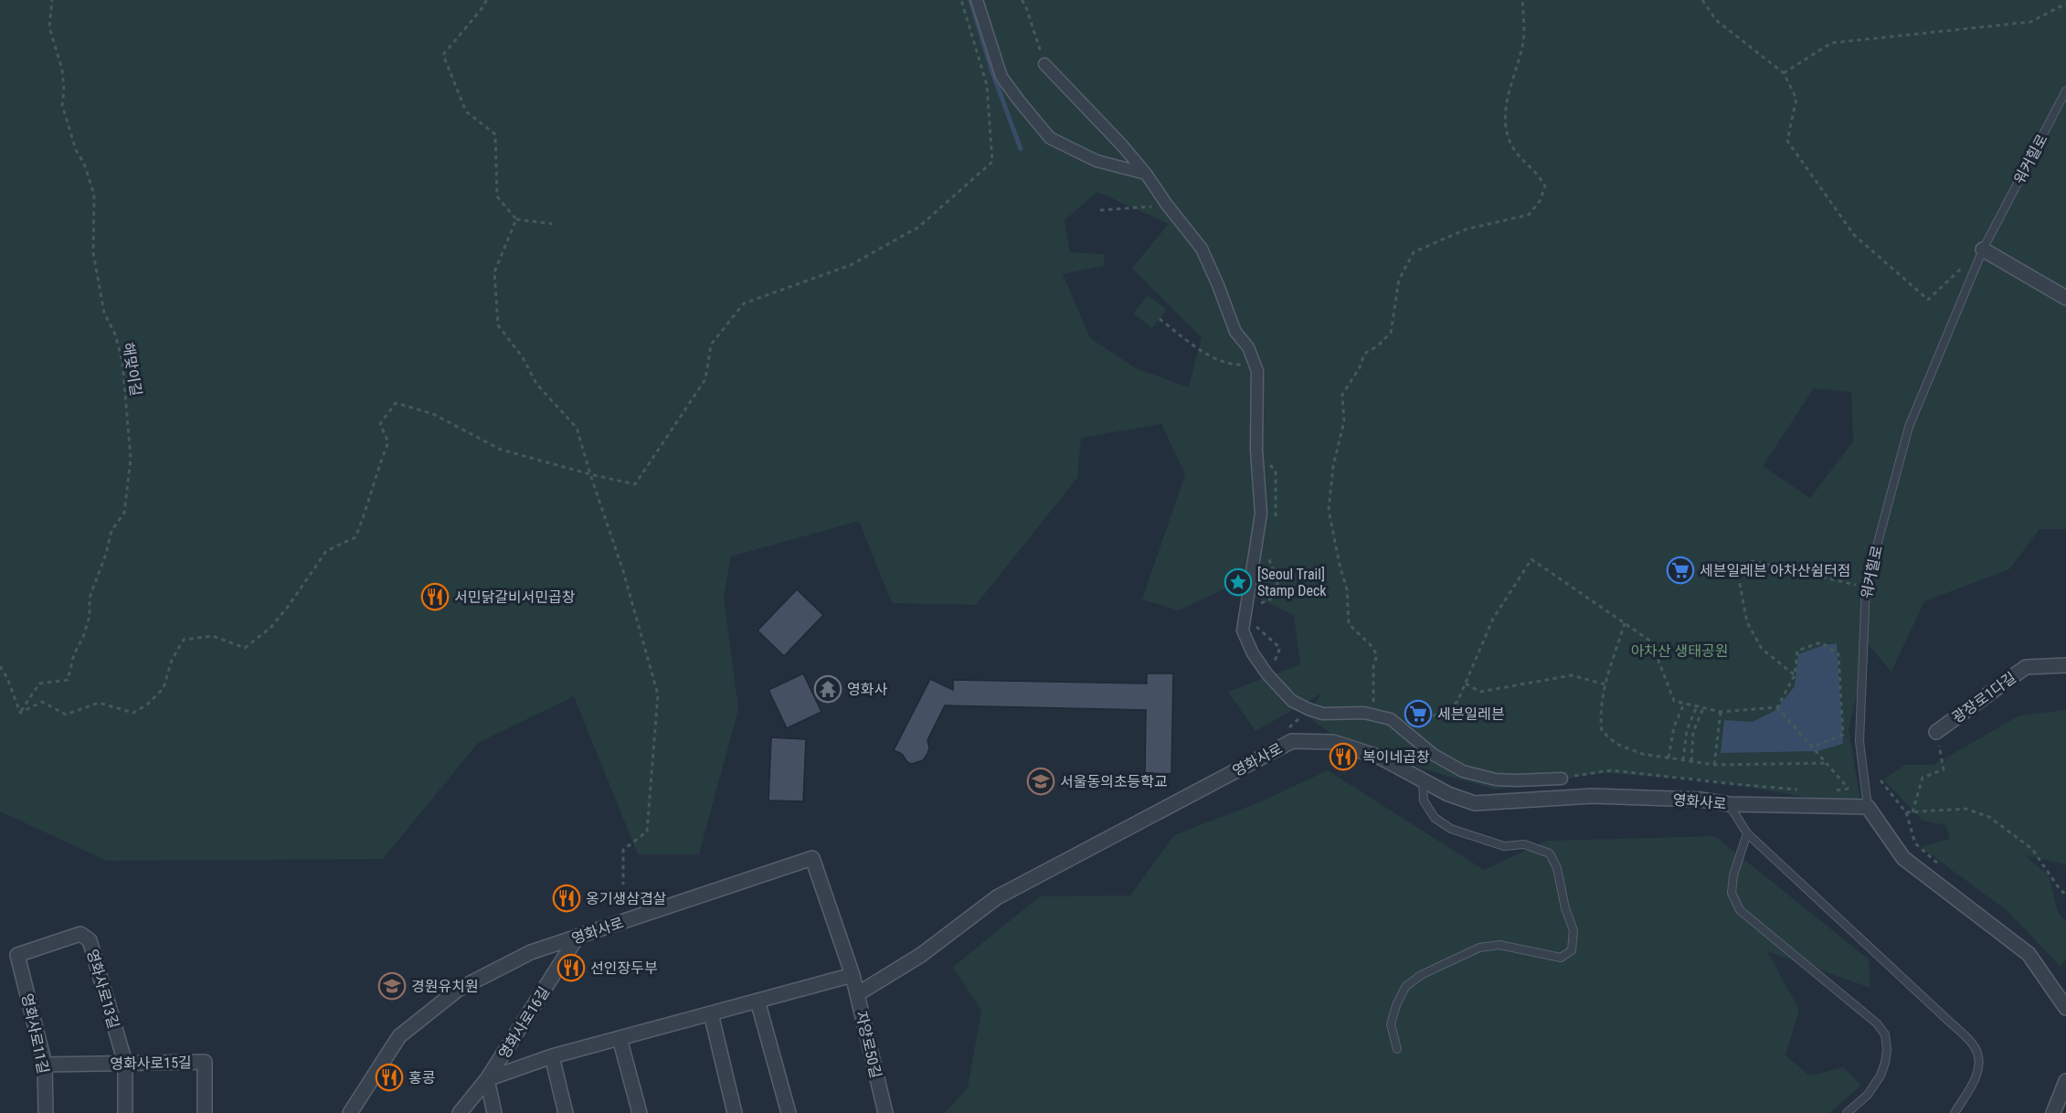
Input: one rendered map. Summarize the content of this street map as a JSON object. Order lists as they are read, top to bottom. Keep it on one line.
{"streets":{"street":["워커힐로","광장로1다길","영화사로","영화사로13길","영화사로16길","영화사로11길","자양로50길","영화사로15길"],"path":["해맞이길"]},"crossings":[["워커힐로","영화사로"],["영화사로","영화사로16길"],["영화사로","자양로50길"],["영화사로13길","영화사로11길"],["영화사로13길","영화사로15길"],["영화사로16길","자양로50길"],["영화사로11길","영화사로15길"]],"parks":["아차산 생태공원"],"places":{"supermarket":["세븐일레븐 아차산쉼터점","세븐일레븐"],"place":["[Seoul Trail] Stamp Deck"],"restaurant":["서민닭갈비서민곱창","복이네곱창","옹기생삼겹살","선인장두부","홍콩"],"temple":["영화사"],"school or university":["서울동의초등학교","경원유치원"]}}
